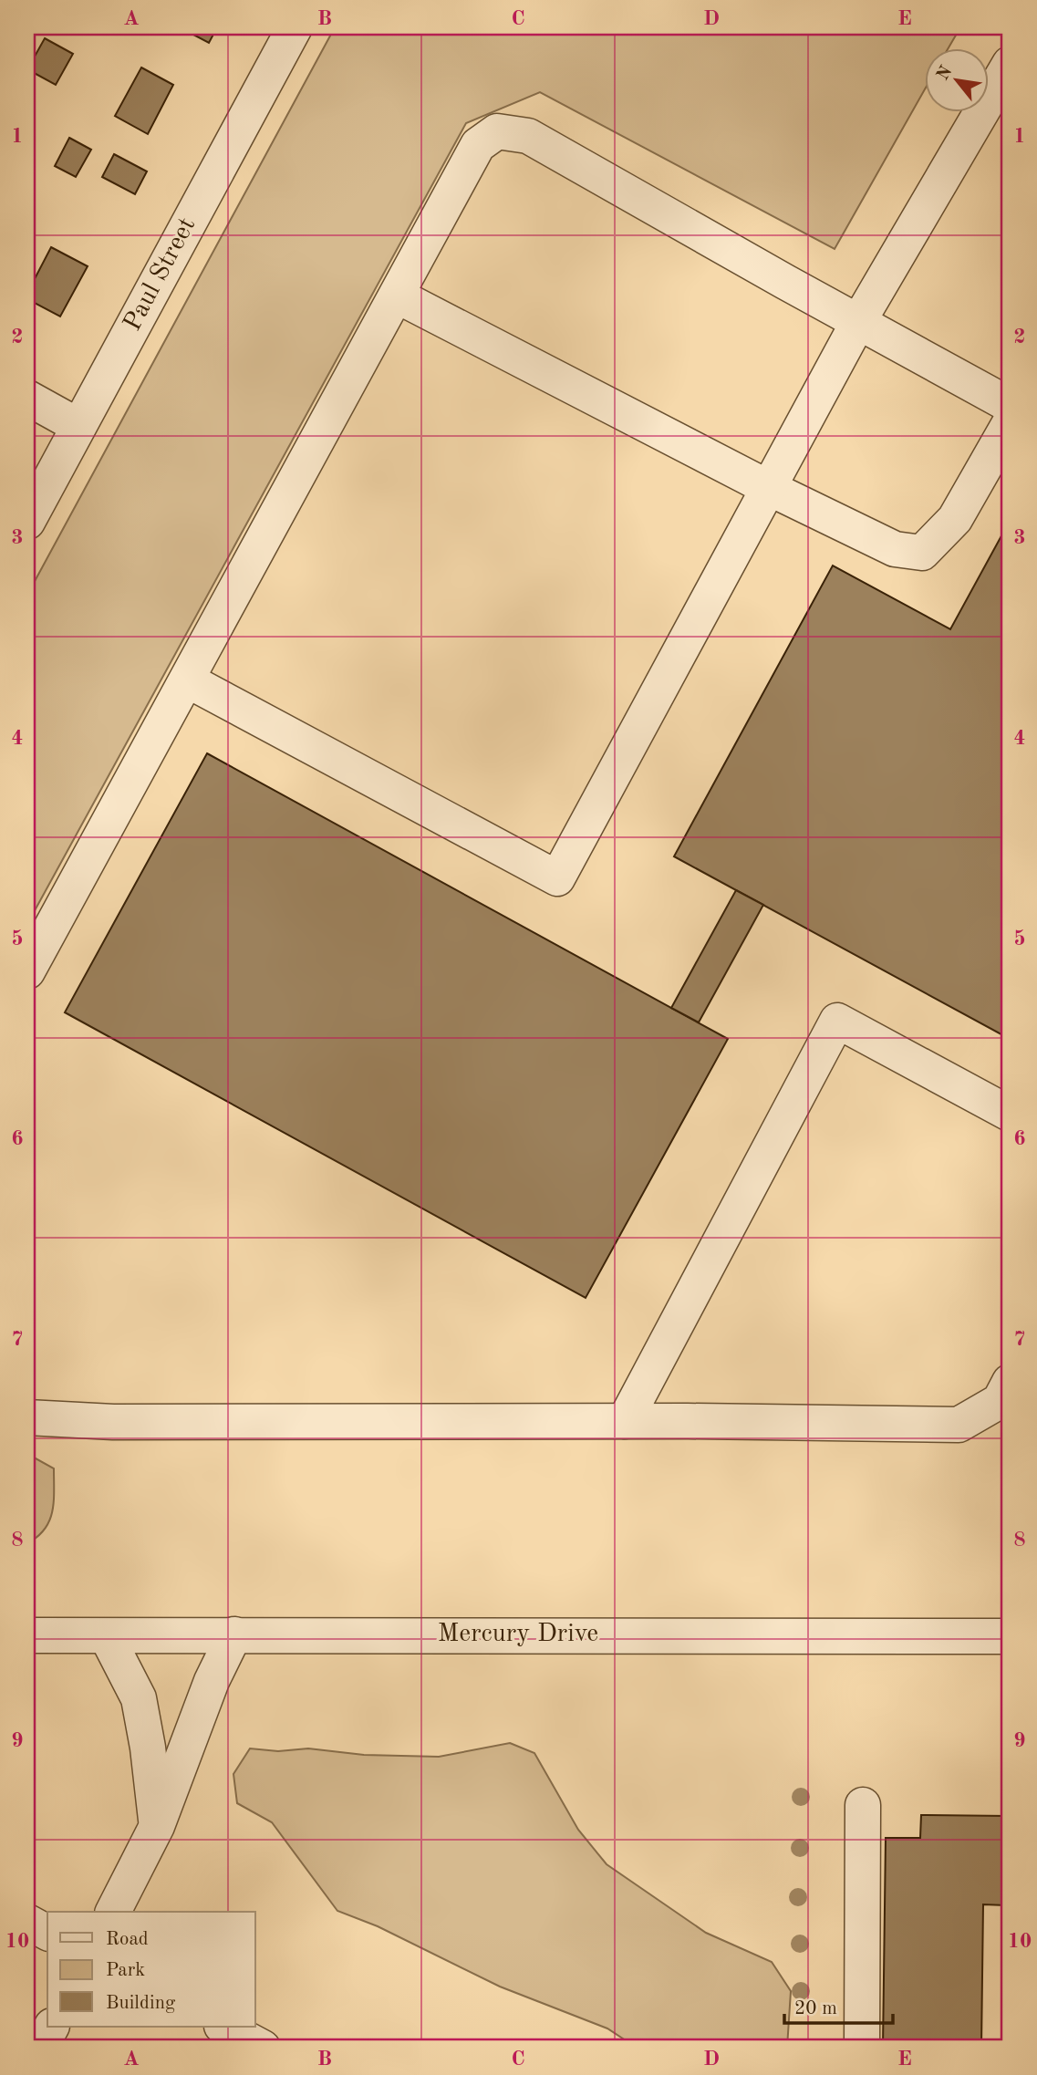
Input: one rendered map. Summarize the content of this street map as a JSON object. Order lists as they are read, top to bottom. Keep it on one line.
{"streets":{"street":["Paul Street","Mercury Drive"]},"legend":["Road","Park","Building"],"scale_bar":"20 m","north":"top left","grid":{"columns":["A","B","C","D","E"],"rows":["1","2","3","4","5","6","7","8","9","10"]}}
